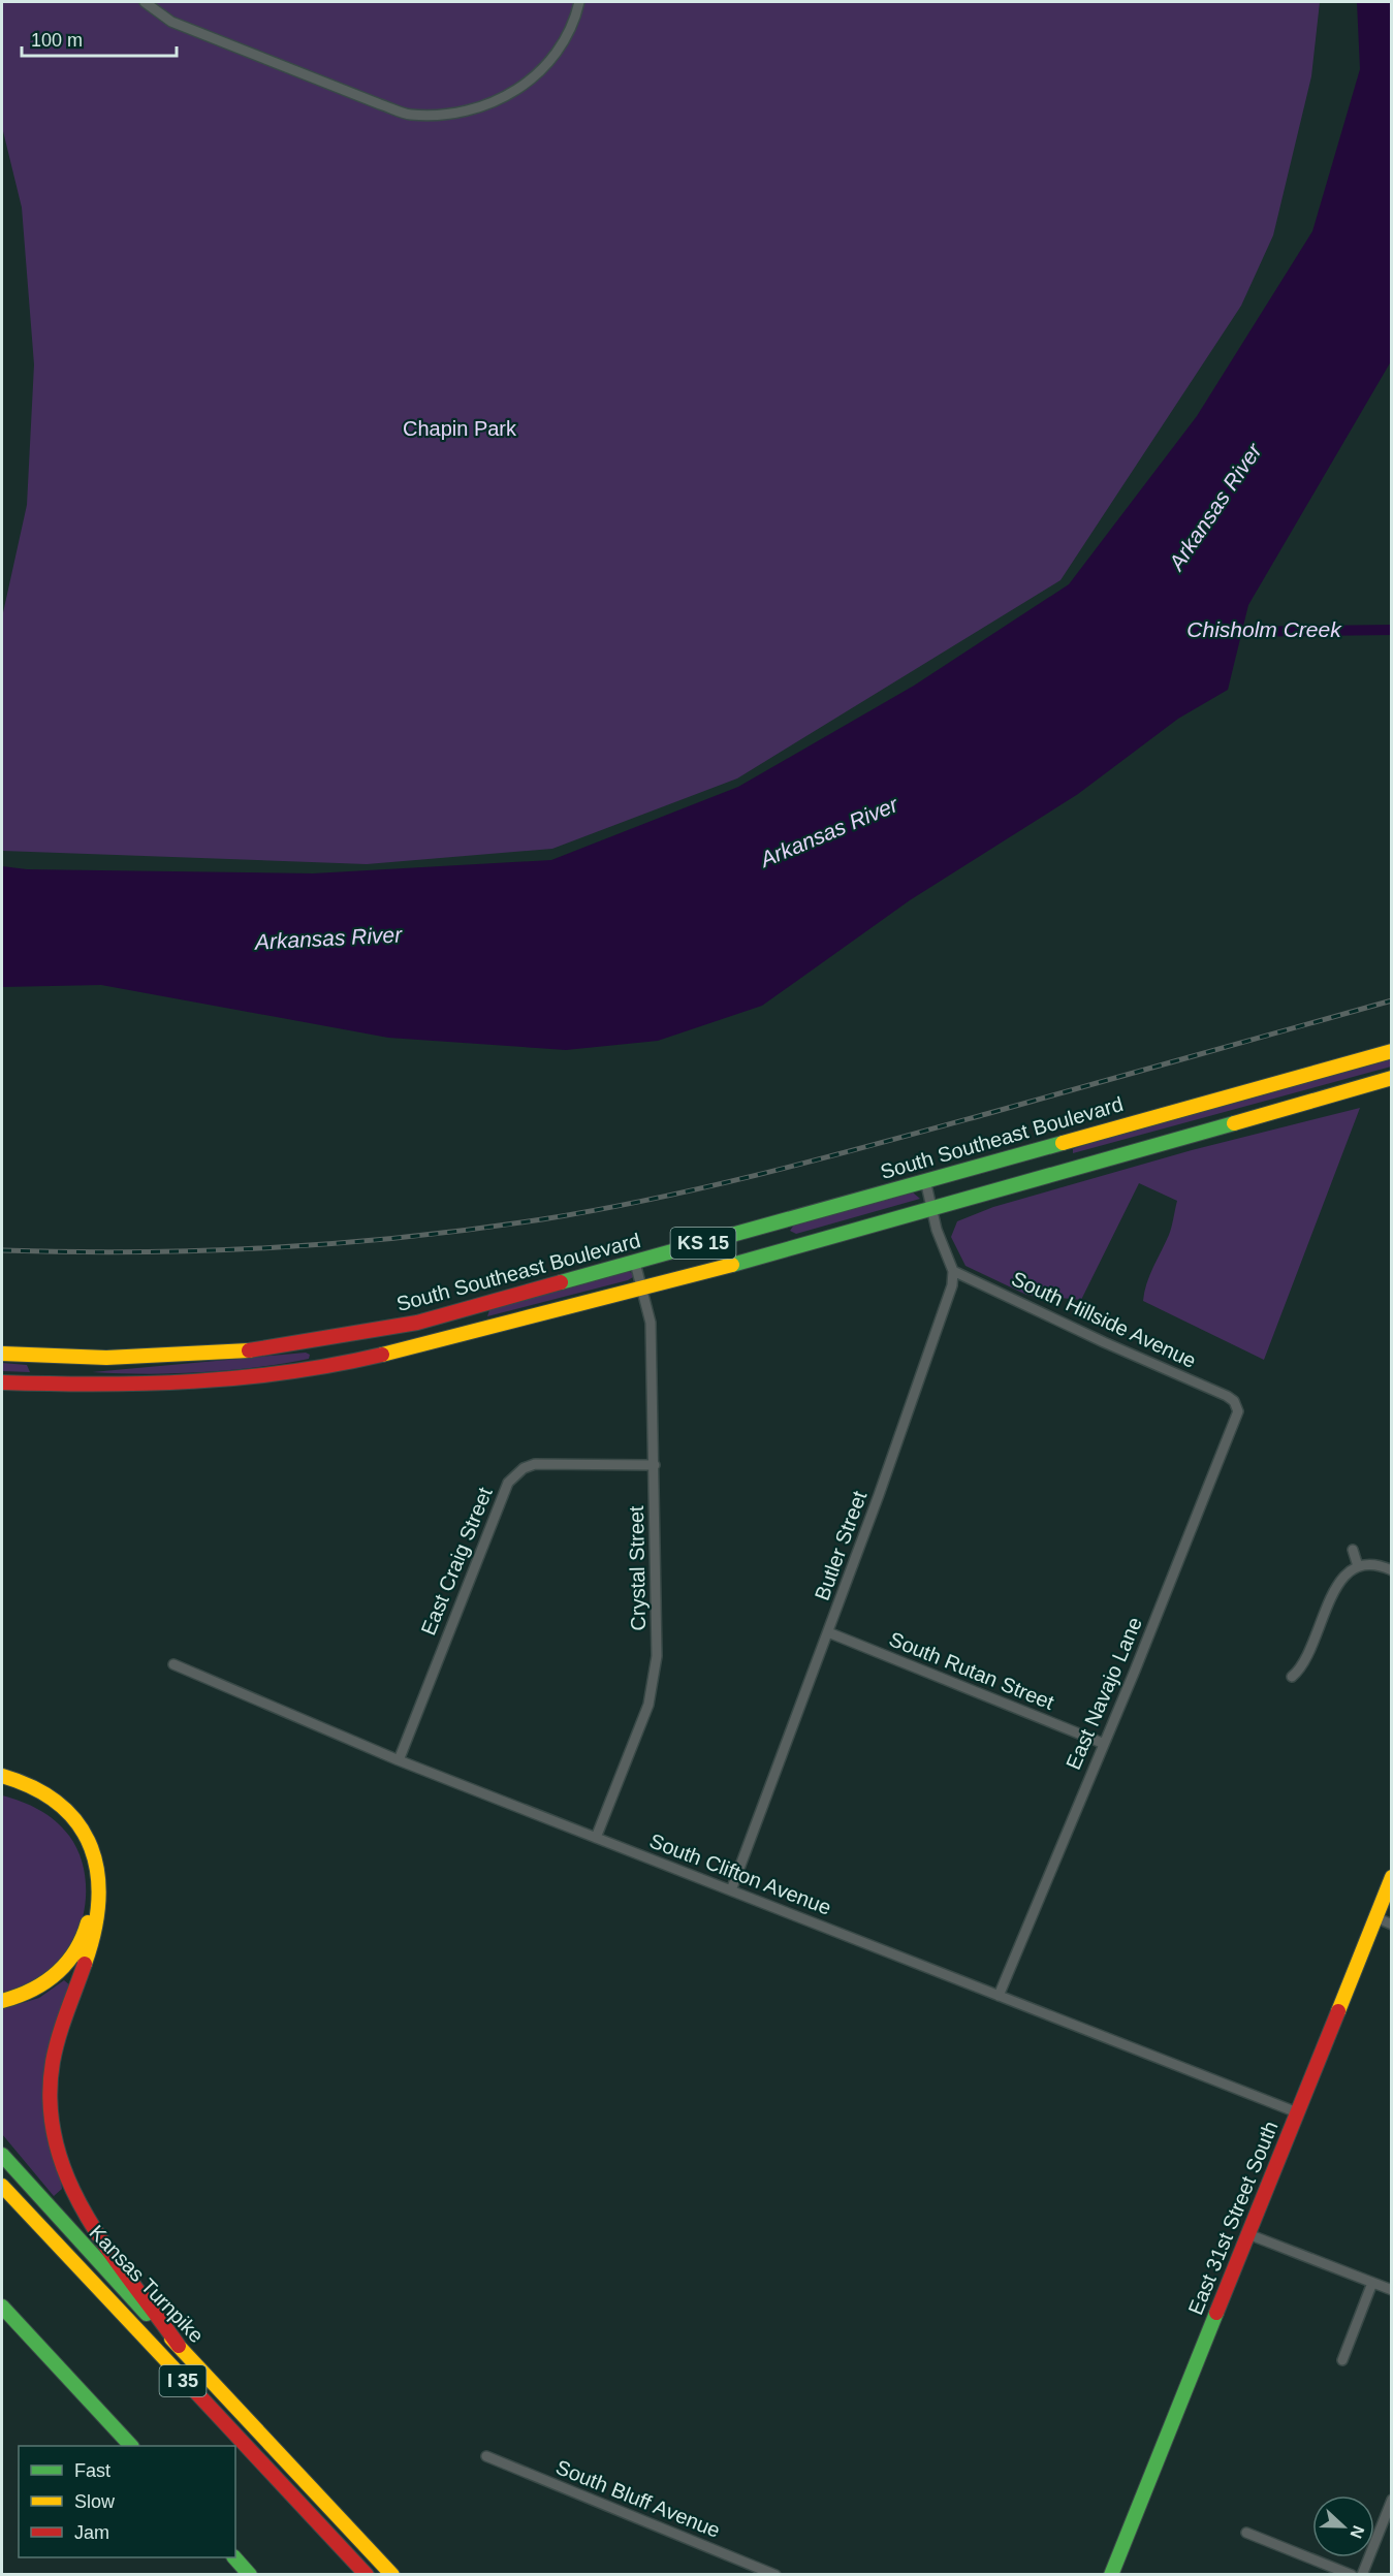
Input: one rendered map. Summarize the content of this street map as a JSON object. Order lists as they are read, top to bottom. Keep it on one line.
{"streets":{"main road":["South Southeast Boulevard","KS 15","East 31st Street South","Kansas Turnpike","I 35"],"street":["South Hillside Avenue","Butler Street","East Craig Street","Crystal Street","South Rutan Street","East Navajo Lane","South Clifton Avenue","South Bluff Avenue"]},"crossings":[["South Southeast Boulevard","Crystal Street"],["KS 15","Crystal Street"],["South Hillside Avenue","Butler Street"],["South Hillside Avenue","East Navajo Lane"],["Butler Street","South Rutan Street"],["Butler Street","South Clifton Avenue"],["East Craig Street","Crystal Street"],["East Craig Street","South Clifton Avenue"],["Crystal Street","South Clifton Avenue"],["South Rutan Street","East Navajo Lane"],["East Navajo Lane","South Clifton Avenue"],["South Clifton Avenue","East 31st Street South"]],"water":["Arkansas River","Chisholm Creek"],"parks":["Chapin Park"],"legend":["Fast","Slow","Jam"],"scale_bar":"100 m","north":"right"}
